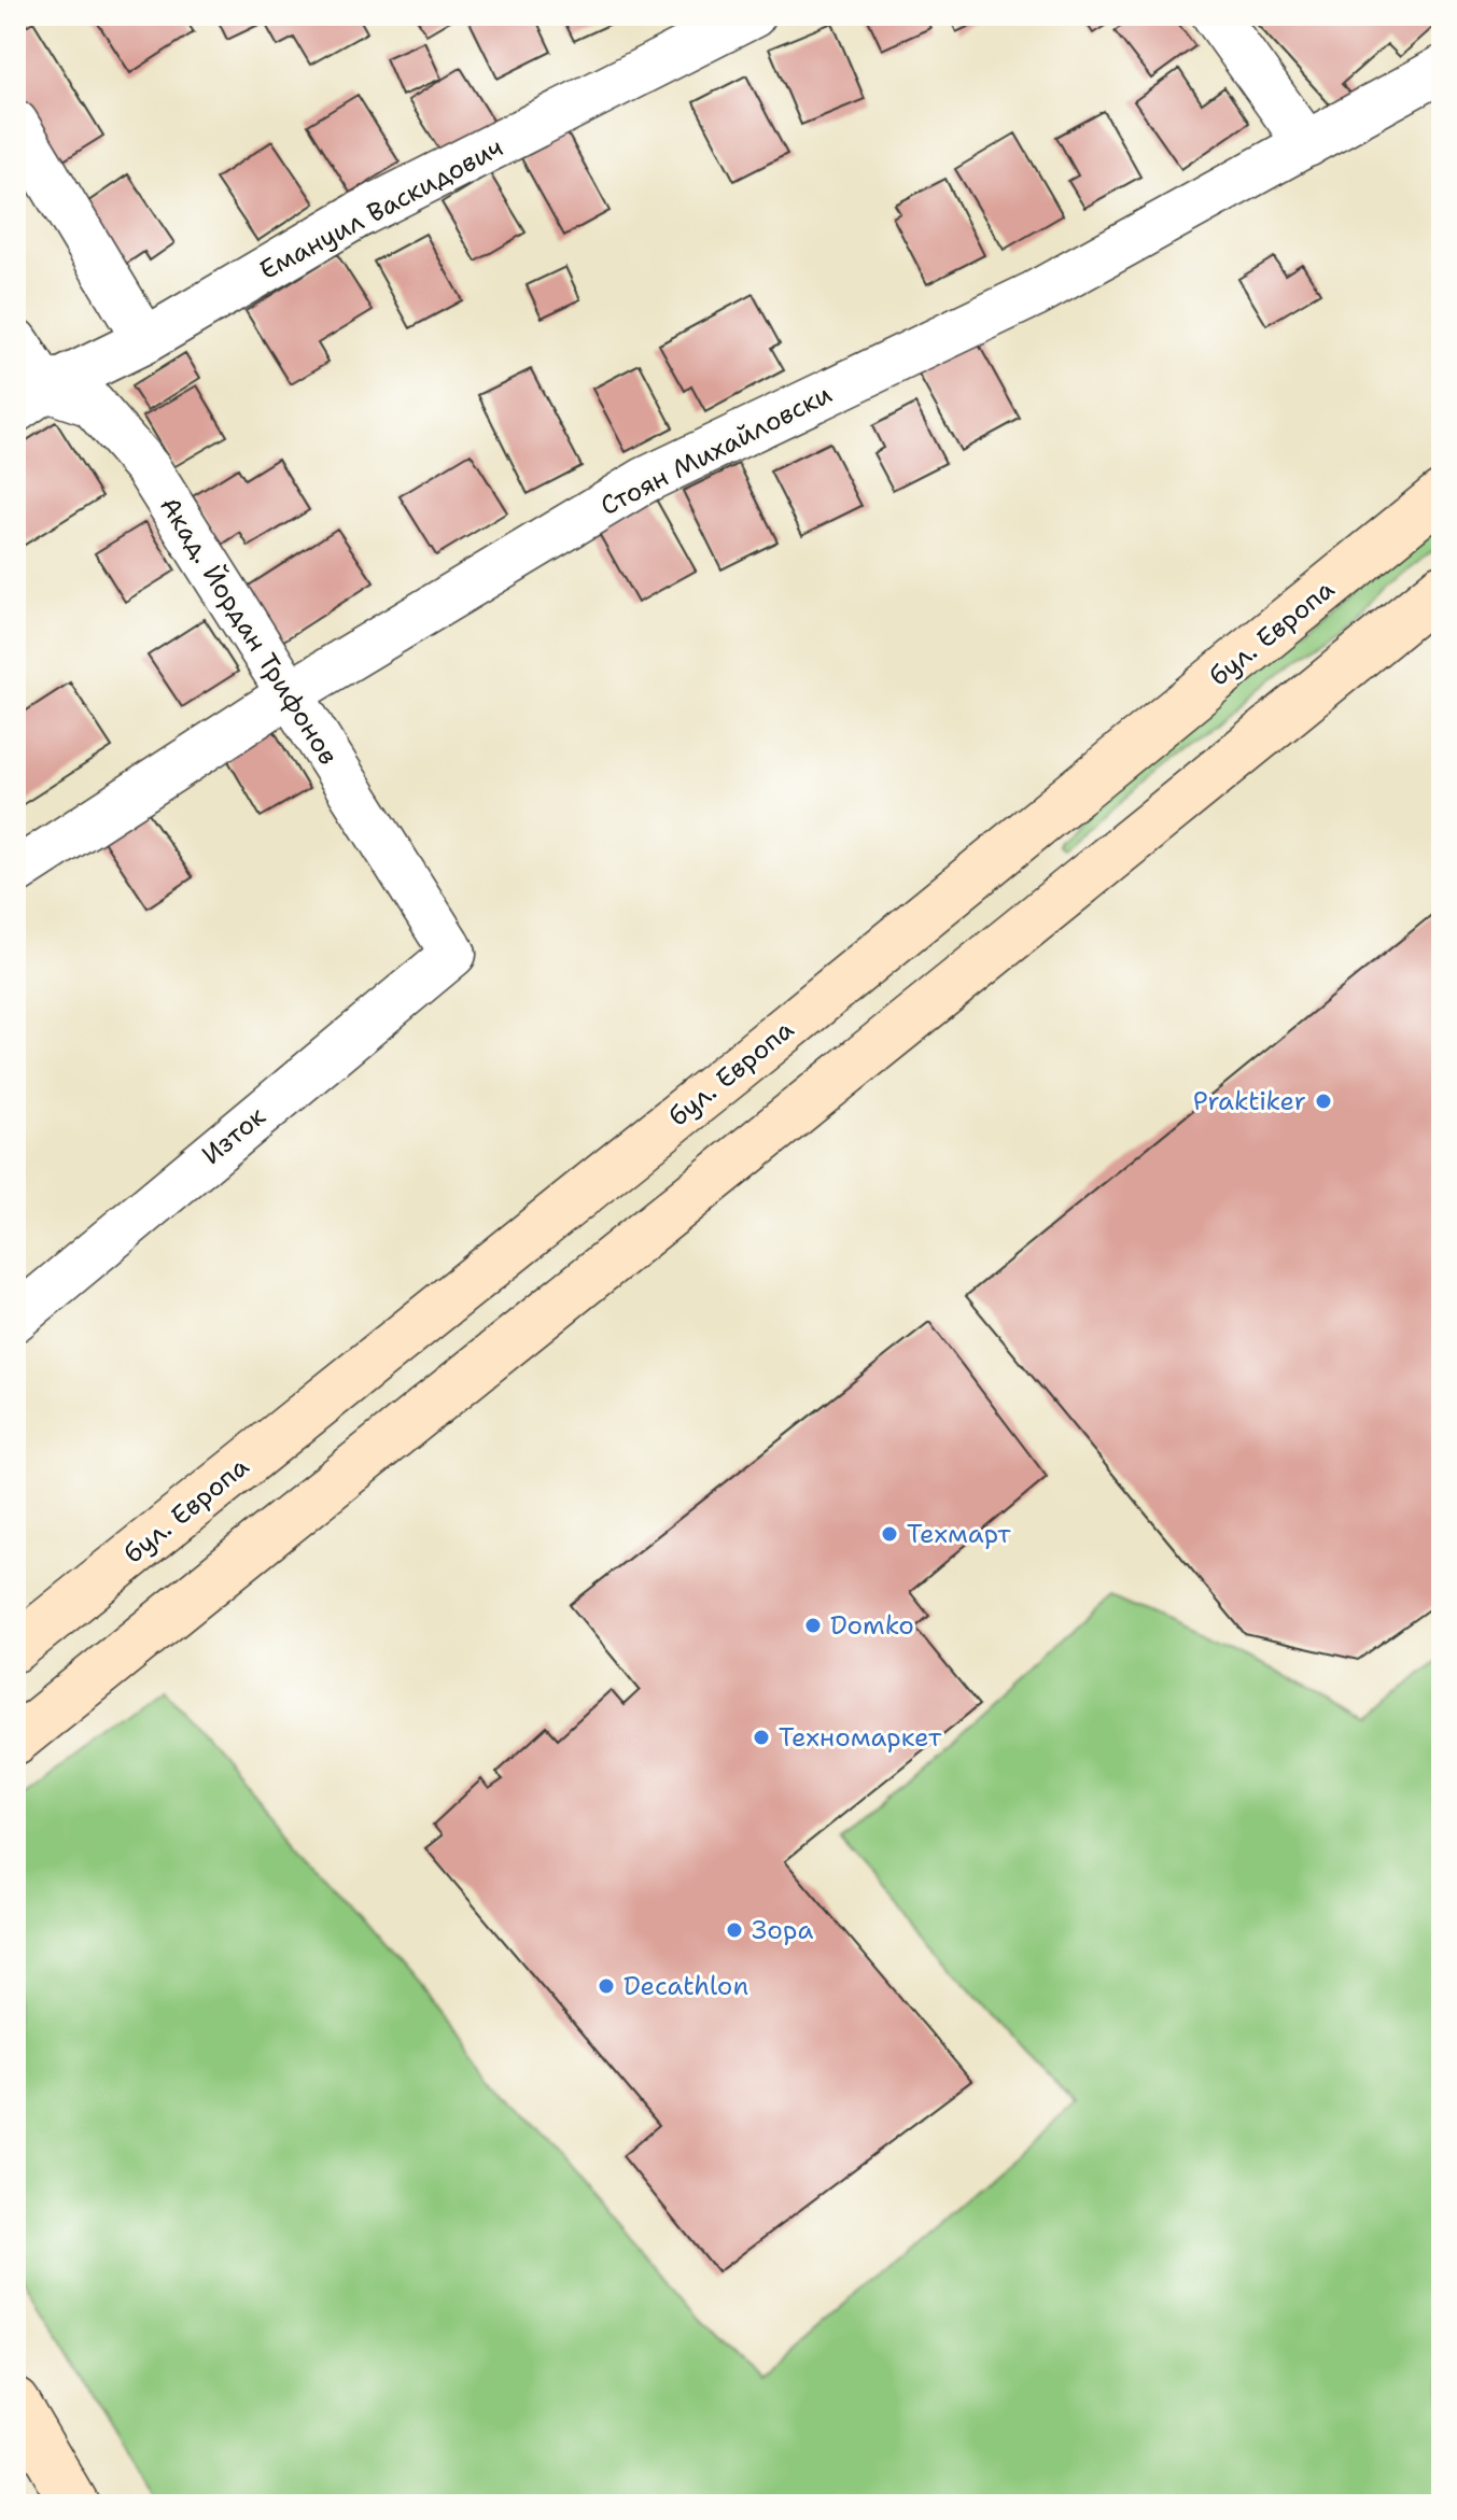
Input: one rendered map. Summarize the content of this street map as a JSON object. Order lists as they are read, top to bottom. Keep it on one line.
{"streets":{"street":["Емануил Васкидович","Стоян Михайловски","Акад. Йордан Трифонов","бул. Европа","Изток"]},"crossings":[["Емануил Васкидович","Акад. Йордан Трифонов"],["Стоян Михайловски","Акад. Йордан Трифонов"],["Акад. Йордан Трифонов","Изток"]],"places":["Praktiker","Техмарт","Domko","Техномаркет","Зора","Decathlon"]}
